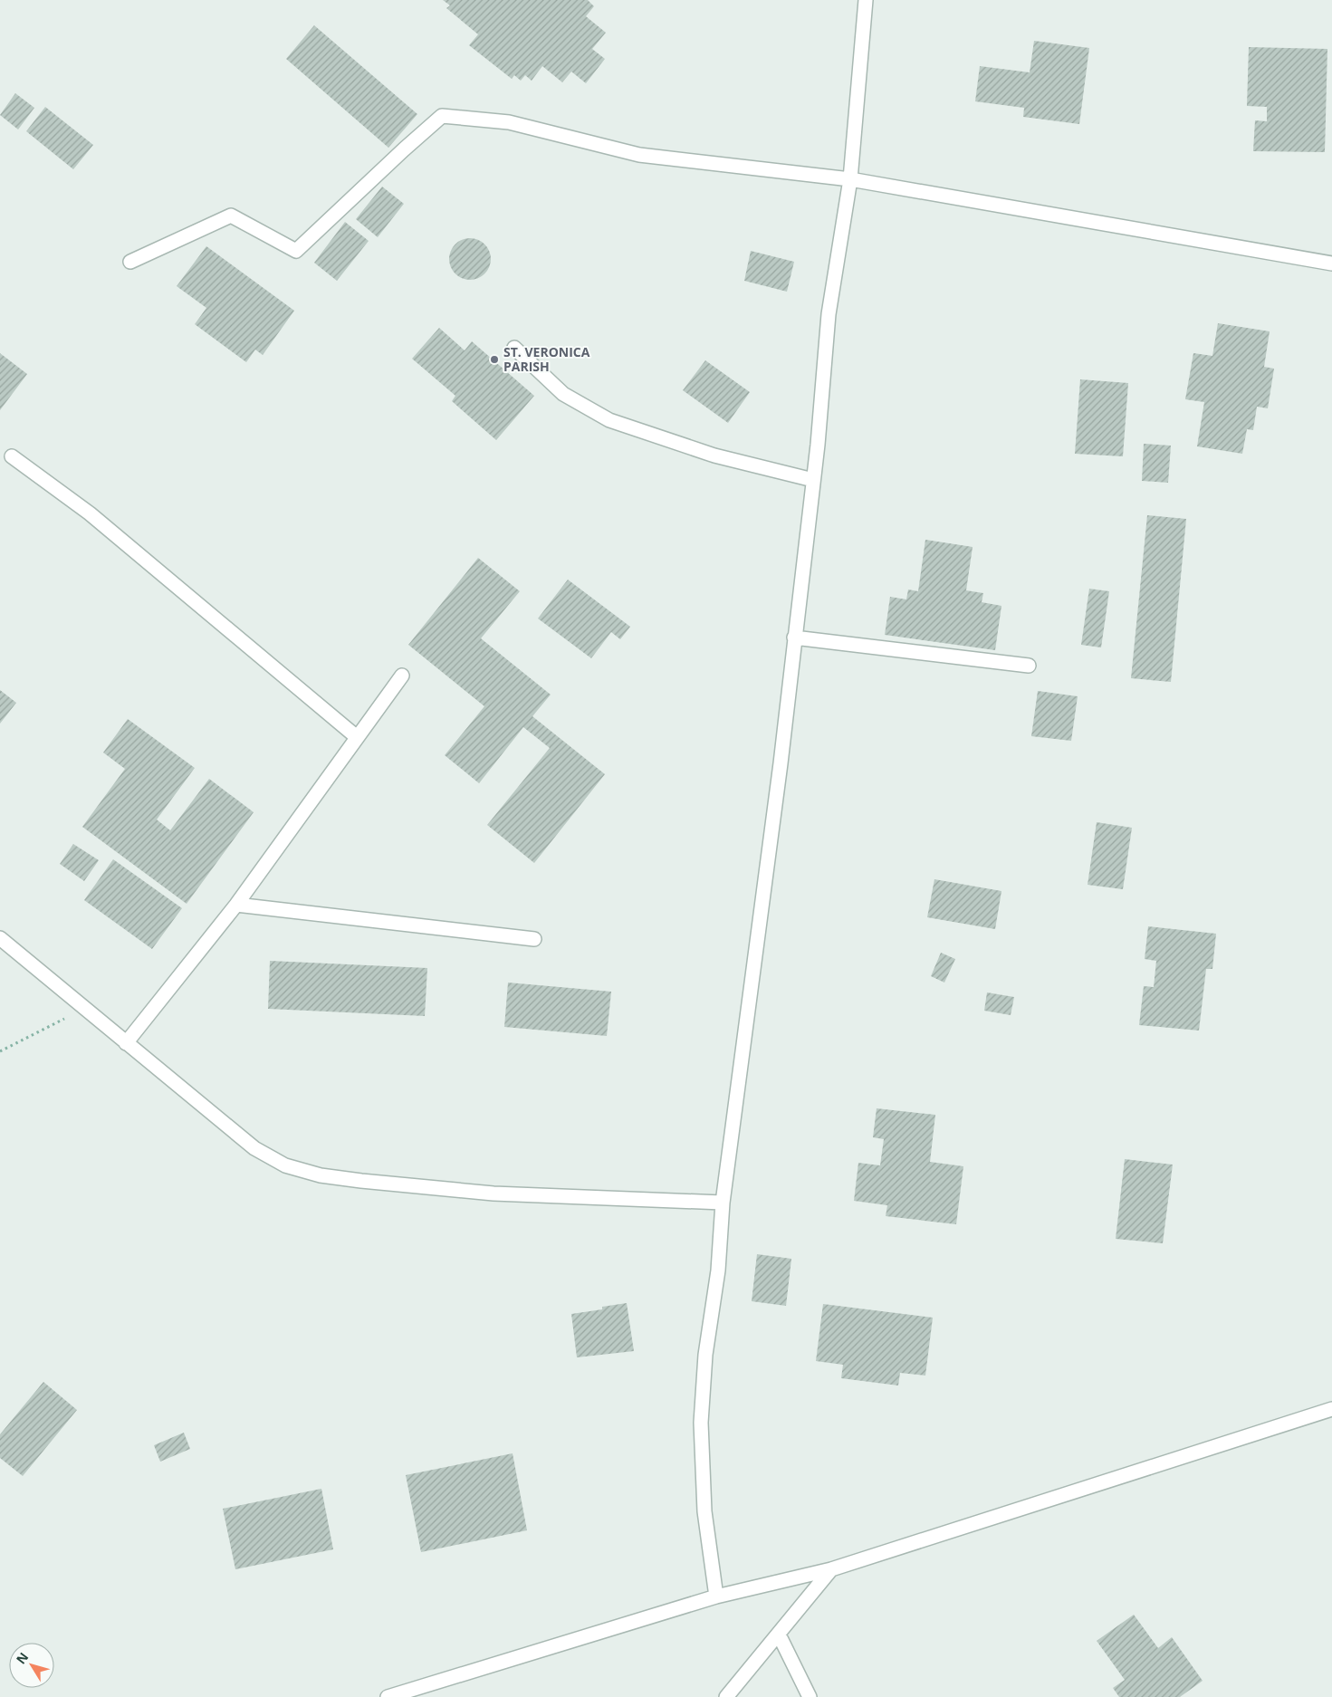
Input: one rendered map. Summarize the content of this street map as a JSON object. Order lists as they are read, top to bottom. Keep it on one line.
{"places":["ST. VERONICA PARISH"],"north":"top left"}
